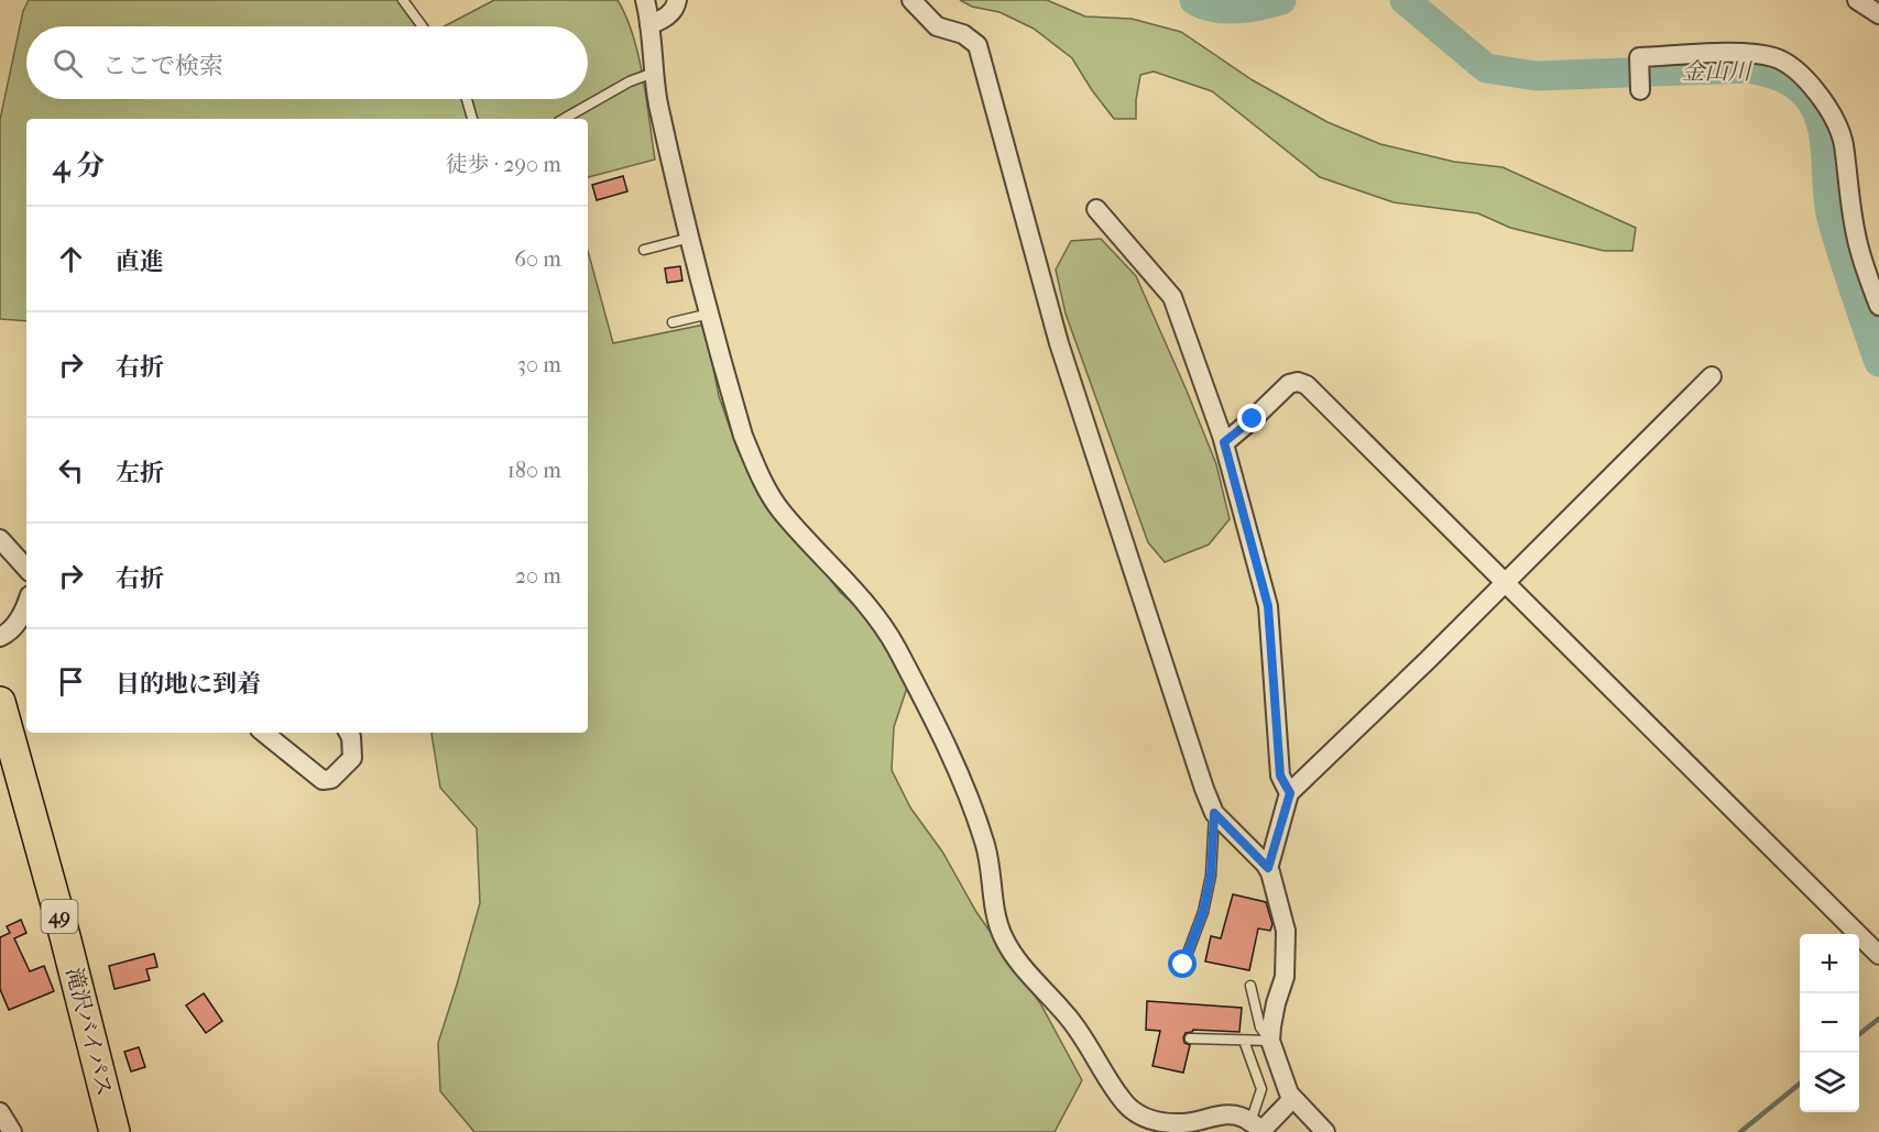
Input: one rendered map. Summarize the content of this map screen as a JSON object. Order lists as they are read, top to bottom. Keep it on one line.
{"streets":{"highway":["49","滝沢バイパス"]},"water":["金山川"],"page":{"search":"ここで検索","heading":["4 分","徒歩 · 290 m"],"list":[["直進","60 m"],["右折","30 m"],["左折","180 m"],["右折","20 m"],"目的地に到着"],"map_buttons":["+","−"]}}
